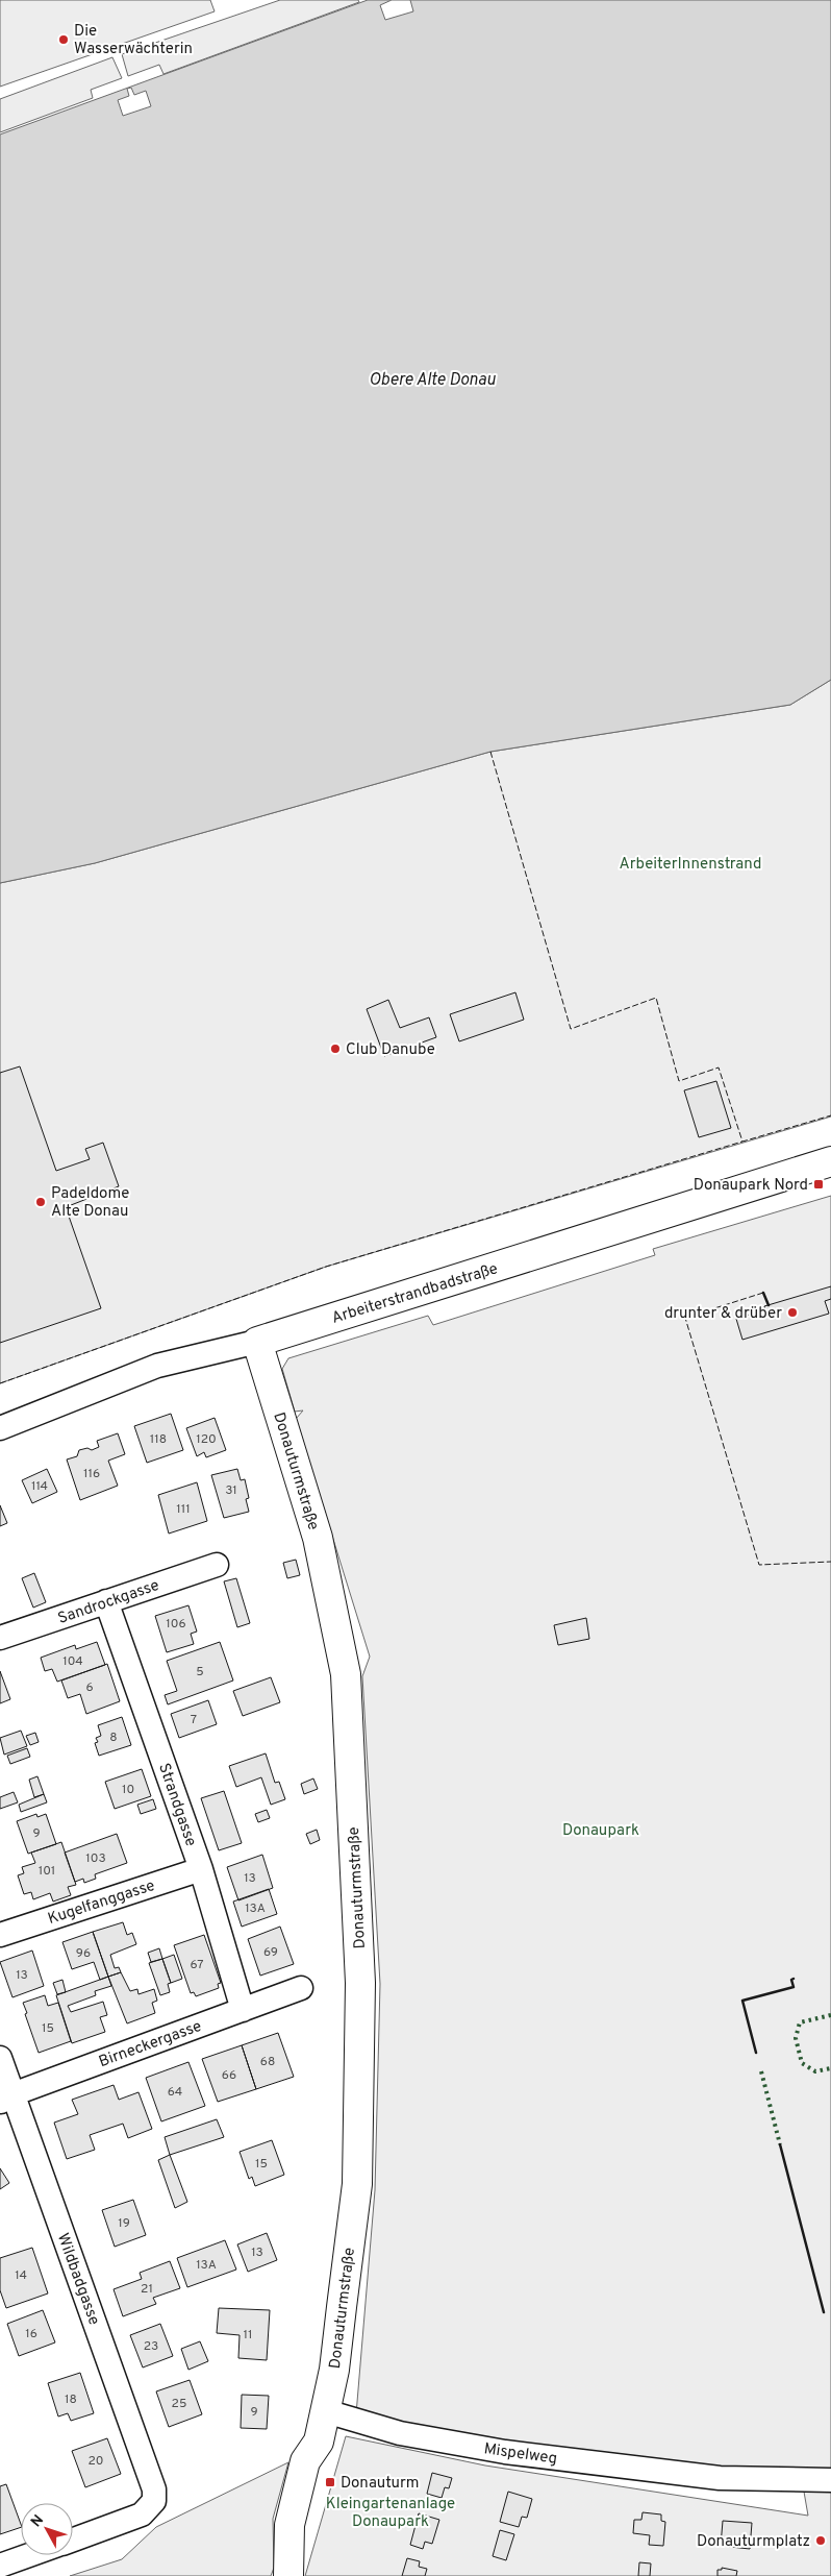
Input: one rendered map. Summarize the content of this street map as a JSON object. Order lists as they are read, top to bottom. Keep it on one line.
{"streets":{"main road":["Arbeiterstrandbadstraße","Donauturmstraße"],"street":["Sandrockgasse","Strandgasse","Kugelfanggasse","Birneckergasse","Wildbadgasse","Mispelweg"]},"crossings":[["Arbeiterstrandbadstraße","Donauturmstraße"],["Donauturmstraße","Mispelweg"],["Sandrockgasse","Strandgasse"],["Strandgasse","Kugelfanggasse"],["Strandgasse","Birneckergasse"],["Birneckergasse","Wildbadgasse"]],"water":["Obere Alte Donau"],"parks":["ArbeiterInnenstrand","Donaupark","Kleingartenanlage Donaupark"],"places":{"other":["Die Wasserwächterin","Club Danube","Padeldome Alte Donau","drunter & drüber","Donauturmplatz"],"transit":["Donaupark Nord","Donauturm"]},"house_numbers":["118","120","116","114","31","111","106","104","5","6","7","8","10","9","103","101","13","13A","69","96","67","13","15","68","66","64","15","19","13","13A","14","21","16","11","23","18","25","9","20"],"north":"top left"}
